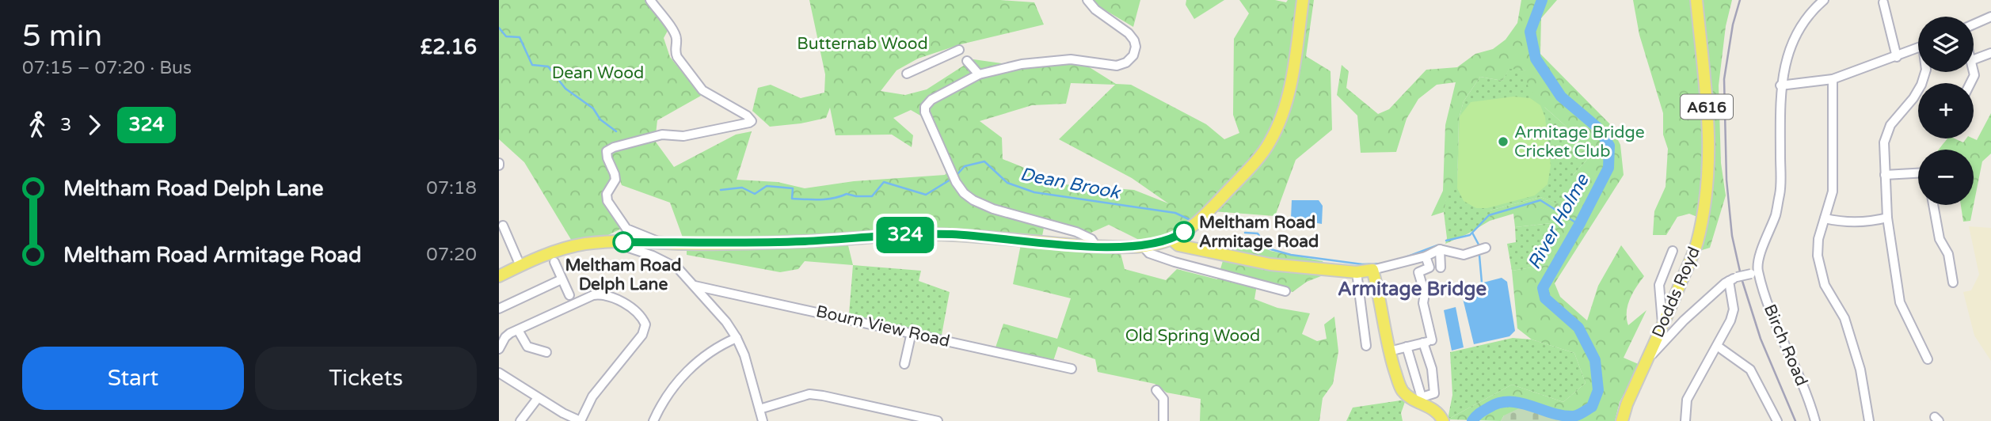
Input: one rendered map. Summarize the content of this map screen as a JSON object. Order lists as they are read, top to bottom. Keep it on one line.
{"streets":{"main road":["A616","Dodds Royd"],"street":["Bourn View Road","Birch Road"]},"crossings":[["A616","Dodds Royd"]],"districts":["Armitage Bridge"],"water":["Dean Brook","River Holme"],"parks":["Butternab Wood","Dean Wood","Old Spring Wood"],"places":["Armitage Bridge Cricket Club","Meltham Road Armitage Road","Meltham Road Delph Lane"],"lines":["bus line 324"],"page":{"heading":["5 min","07:15 – 07:20 · Bus","£2.16"],"on_map":"324","map_buttons":["+","−"],"legs":["3","324"],"list":[{"name":"Meltham Road Delph Lane","value":"07:18"},{"name":"Meltham Road Armitage Road","value":"07:20"}],"buttons":["Start","Tickets"]}}
